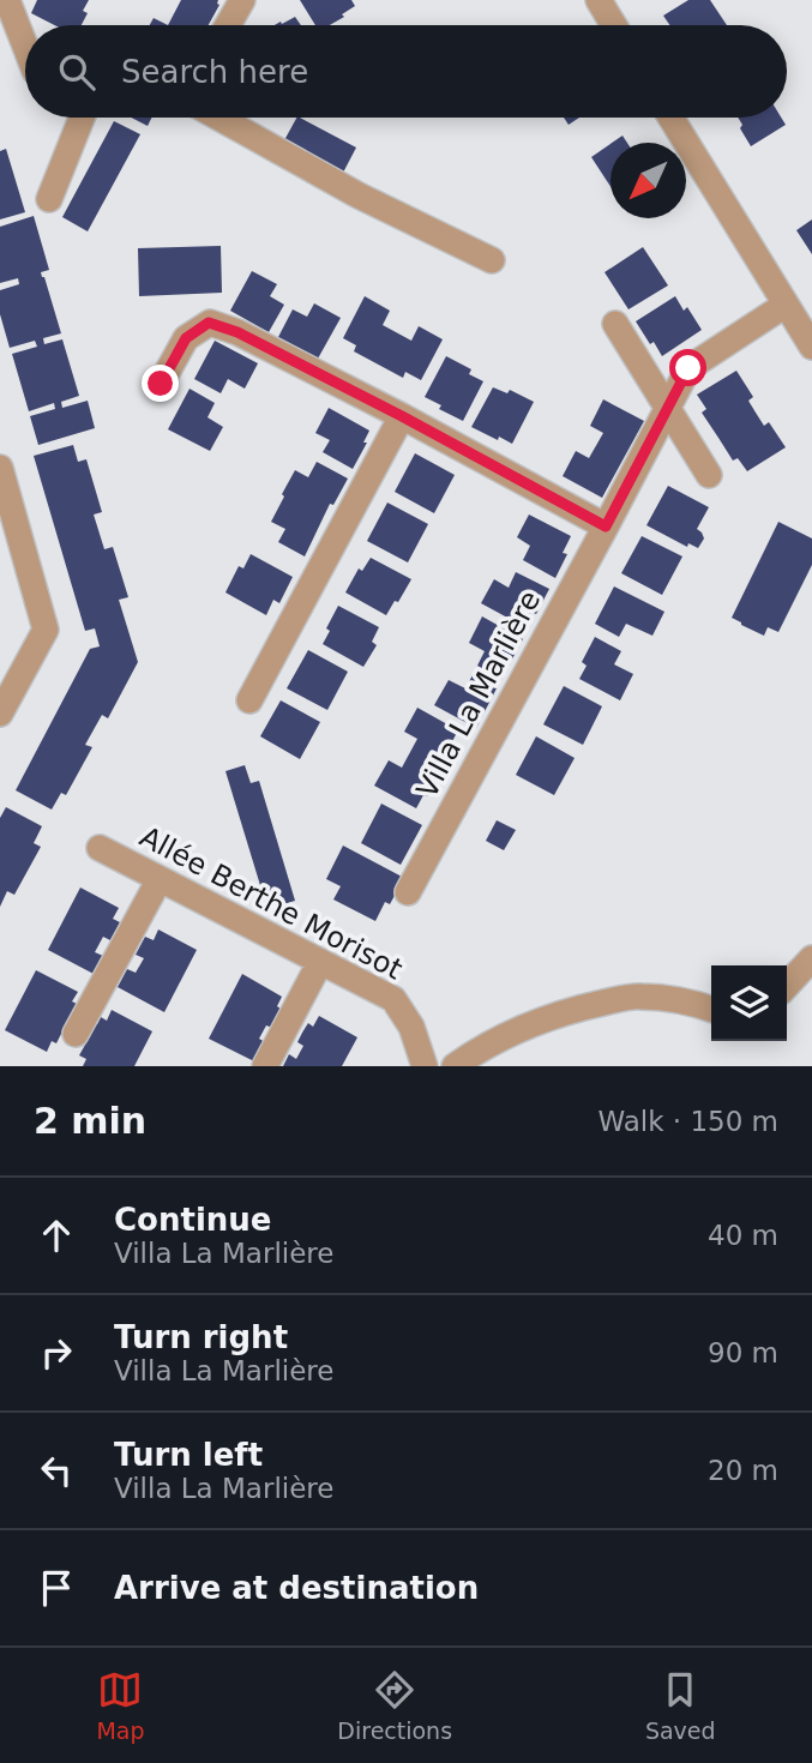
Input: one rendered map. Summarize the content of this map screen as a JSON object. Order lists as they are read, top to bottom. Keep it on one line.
{"streets":{"street":["Villa La Marlière","Allée Berthe Morisot"]},"north":"bottom left","page":{"search":"Search here","heading":["2 min","Walk · 150 m"],"list":[["Continue","Villa La Marlière","40 m"],["Turn right","Villa La Marlière","90 m"],["Turn left","Villa La Marlière","20 m"],"Arrive at destination"],"nav":["Map","Directions","Saved"]}}
